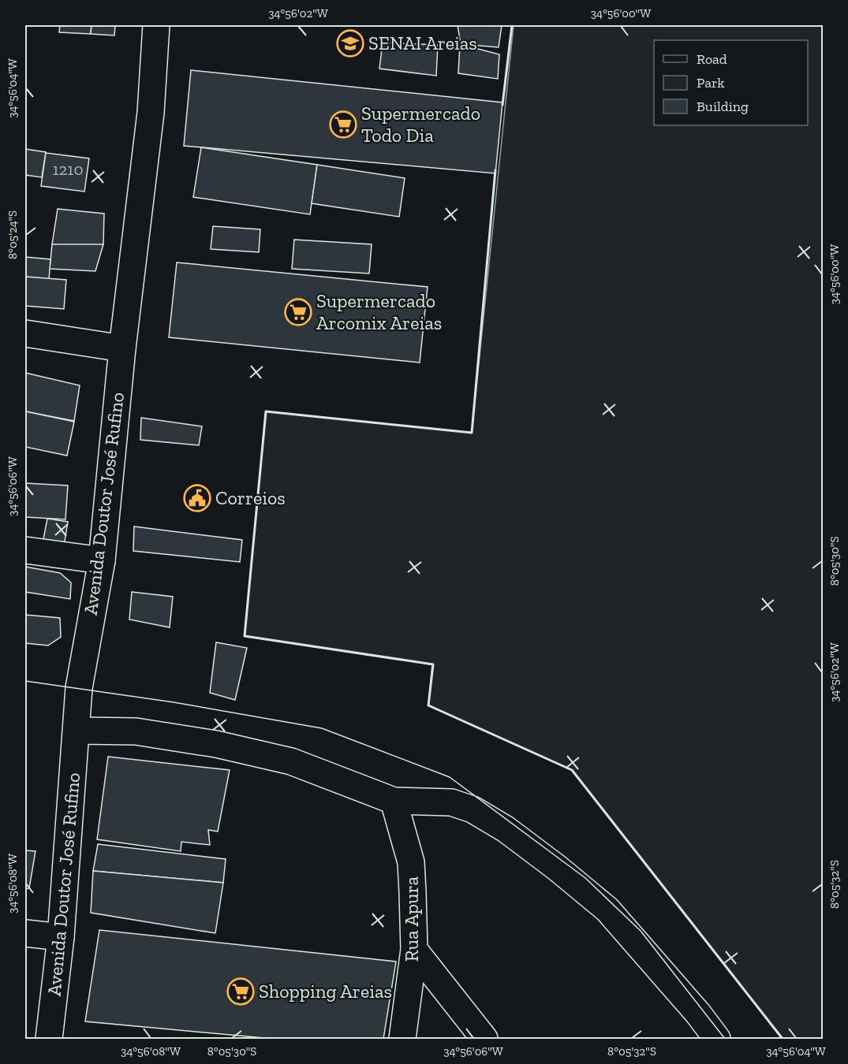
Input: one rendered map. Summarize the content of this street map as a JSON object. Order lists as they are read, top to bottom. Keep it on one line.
{"streets":{"street":["Avenida Doutor José Rufino","Rua Apura"]},"places":{"school or university":["SENAI Areias"],"supermarket":["Supermercado Todo Dia","Supermercado Arcomix Areias","Shopping Areias"],"public building":["Correios"]},"house_numbers":["1210"],"legend":["Road","Park","Building"],"coordinates":["34°56'02\"W","34°56'00\"W","34°56'04\"W","8°05'24\"S","34°56'06\"W","8°05'30\"S","34°56'08\"W","8°05'32\"S"]}
